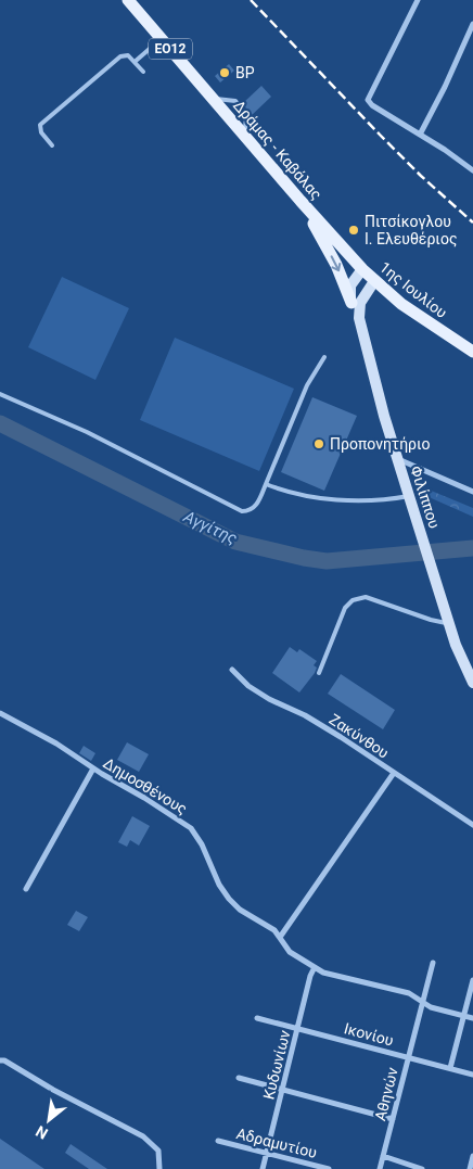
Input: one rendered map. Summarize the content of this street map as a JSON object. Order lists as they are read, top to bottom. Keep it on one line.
{"streets":{"main road":["ΕΟ12","Δράμας - Καβάλας","1ης Ιουλίου","Φιλίππου"],"street":["Ζακύνθου","Δημοσθένους","Ικονίου","Κυδωνίων","Αθηνών","Αδραμυτίου"]},"crossings":[["Δράμας - Καβάλας","1ης Ιουλίου"],["Δημοσθένους","Κυδωνίων"],["Δημοσθένους","Αθηνών"],["Ικονίου","Κυδωνίων"],["Ικονίου","Αθηνών"],["Κυδωνίων","Αδραμυτίου"]],"water":["Αγγίτης"],"places":["BP","Πιτσίκογλου Ι. Ελευθέριος","Προπονητήριο"],"north":"bottom left"}
